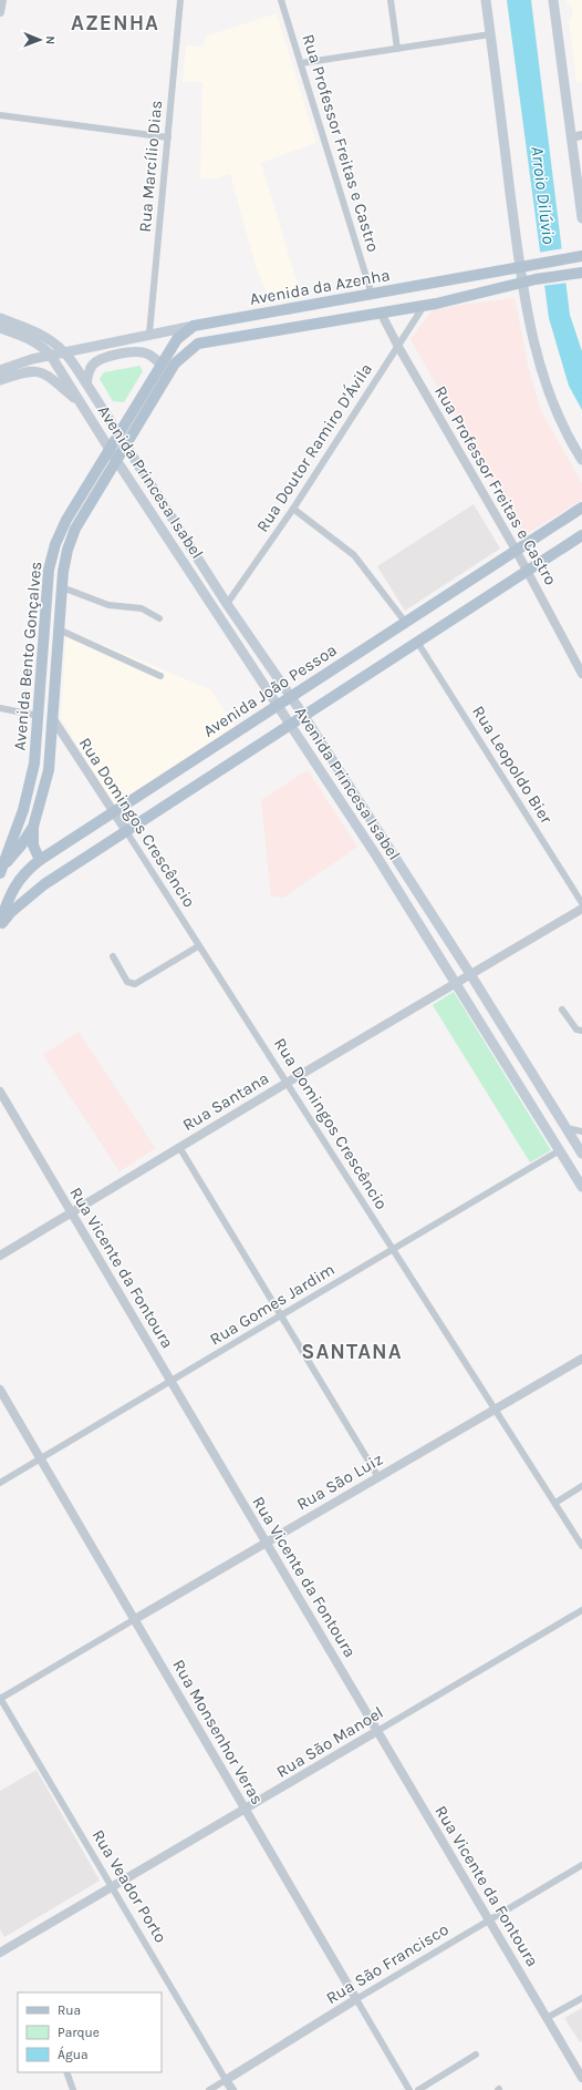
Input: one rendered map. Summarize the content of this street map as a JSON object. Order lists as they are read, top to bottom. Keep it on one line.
{"streets":{"main road":["Avenida da Azenha","Avenida Princesa Isabel","Avenida Bento Gonçalves","Avenida João Pessoa"],"street":["Rua Professor Freitas e Castro","Rua Marcílio Dias","Rua Doutor Ramiro D'Ávila","Rua Leopoldo Bier","Rua Domingos Crescêncio","Rua Santana","Rua Vicente da Fontoura","Rua Gomes Jardim","Rua São Luiz","Rua Monsenhor Veras","Rua São Manoel","Rua Veador Porto","Rua São Francisco"]},"crossings":[["Rua Professor Freitas e Castro","Avenida da Azenha"],["Rua Professor Freitas e Castro","Rua Doutor Ramiro D'Ávila"],["Rua Professor Freitas e Castro","Avenida Bento Gonçalves"],["Rua Professor Freitas e Castro","Avenida João Pessoa"],["Rua Marcílio Dias","Avenida da Azenha"],["Avenida da Azenha","Avenida Princesa Isabel"],["Avenida da Azenha","Avenida Bento Gonçalves"],["Rua Doutor Ramiro D'Ávila","Avenida Princesa Isabel"],["Avenida Princesa Isabel","Avenida Bento Gonçalves"],["Avenida Princesa Isabel","Avenida João Pessoa"],["Avenida Princesa Isabel","Rua Santana"],["Avenida Princesa Isabel","Rua Gomes Jardim"],["Avenida Bento Gonçalves","Rua Domingos Crescêncio"],["Avenida João Pessoa","Rua Domingos Crescêncio"],["Rua Domingos Crescêncio","Rua Santana"],["Rua Domingos Crescêncio","Rua Gomes Jardim"],["Rua Domingos Crescêncio","Rua São Luiz"],["Rua Santana","Rua Vicente da Fontoura"],["Rua Vicente da Fontoura","Rua Gomes Jardim"],["Rua Vicente da Fontoura","Rua São Luiz"],["Rua Vicente da Fontoura","Rua São Manoel"],["Rua Vicente da Fontoura","Rua São Francisco"],["Rua Gomes Jardim","Rua Monsenhor Veras"],["Rua São Luiz","Rua Monsenhor Veras"],["Rua São Luiz","Rua Veador Porto"],["Rua Monsenhor Veras","Rua São Manoel"],["Rua Monsenhor Veras","Rua São Francisco"],["Rua São Manoel","Rua Veador Porto"],["Rua Veador Porto","Rua São Francisco"]],"districts":["AZENHA","SANTANA"],"water":["Arroio Dilúvio"],"legend":["Rua","Parque","Água"],"north":"right"}
